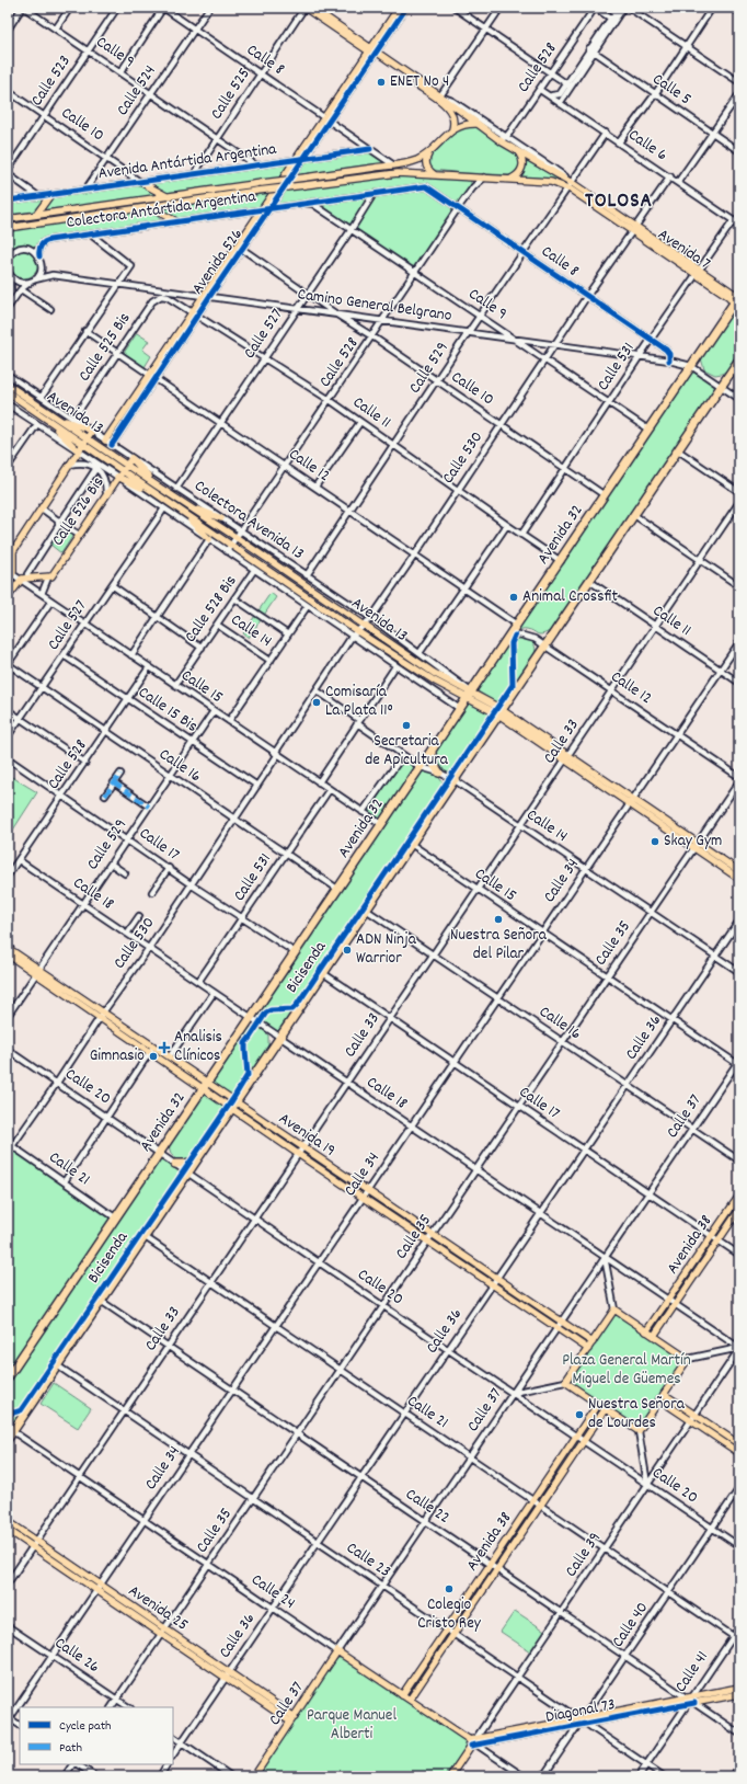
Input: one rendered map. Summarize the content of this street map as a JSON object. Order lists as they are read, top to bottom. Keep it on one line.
{"streets":{"highway":["Avenida 32"],"main road":["Avenida Antártida Argentina","Avenida 7","Avenida 526","Avenida 13","Calle 526 Bis","Calle 37","Avenida 19","Avenida 38","Calle 39","Calle 24","Avenida 25","Diagonal 73"],"street":["Calle 9","Calle 8","Calle 528","Calle 523","Calle 5","Calle 524","Calle 525","Calle 10","Calle 6","Colectora Antártida Argentina","Camino General Belgrano","Calle 527","Calle 525 Bis","Calle 531","Calle 529","Calle 11","Calle 530","Calle 12","Colectora Avenida 13","Calle 528 Bis","Calle 14","Calle 15","Calle 15 Bis","Calle 33","Calle 16","Calle 17","Calle 34","Calle 18","Calle 35","Calle 36","Calle 20","Calle 21","Calle 22","Calle 23","Calle 40","Calle 26","Calle 41"],"cycle path":["Bicisenda"]},"crossings":[["Calle 9","Calle 528"],["Calle 9","Calle 523"],["Calle 9","Calle 524"],["Calle 9","Calle 525"],["Calle 9","Avenida Antártida Argentina"],["Calle 9","Colectora Antártida Argentina"],["Calle 9","Camino General Belgrano"],["Calle 9","Calle 527"],["Calle 9","Calle 531"],["Calle 9","Calle 529"],["Calle 9","Calle 530"],["Calle 9","Avenida 32"],["Calle 8","Calle 528"],["Calle 8","Calle 524"],["Calle 8","Calle 525"],["Calle 8","Avenida Antártida Argentina"],["Calle 8","Colectora Antártida Argentina"],["Calle 8","Avenida 526"],["Calle 8","Camino General Belgrano"],["Calle 8","Calle 531"],["Calle 8","Calle 529"],["Calle 8","Calle 530"],["Calle 528","Calle 10"],["Calle 528","Calle 6"],["Calle 528","Avenida 7"],["Calle 528","Camino General Belgrano"],["Calle 528","Avenida 13"],["Calle 528","Calle 11"],["Calle 528","Calle 12"],["Calle 528","Colectora Avenida 13"],["Calle 528","Calle 15"],["Calle 528","Calle 15 Bis"],["Calle 528","Calle 16"],["Calle 528","Calle 17"],["Calle 528","Calle 18"],["Calle 523","Calle 10"],["Calle 524","Calle 10"],["Calle 524","Avenida Antártida Argentina"],["Calle 525","Avenida Antártida Argentina"],["Calle 525","Avenida 7"],["Calle 10","Avenida Antártida Argentina"],["Calle 10","Avenida 526"],["Calle 10","Camino General Belgrano"],["Calle 10","Calle 527"],["Calle 10","Calle 531"],["Calle 10","Calle 529"],["Calle 10","Calle 530"],["Calle 10","Avenida 32"],["Calle 6","Calle 531"],["Calle 6","Calle 529"],["Calle 6","Calle 530"],["Avenida Antártida Argentina","Avenida 7"],["Avenida Antártida Argentina","Avenida 526"],["Colectora Antártida Argentina","Avenida 526"],["Colectora Antártida Argentina","Calle 527"],["Avenida 7","Avenida 526"],["Avenida 7","Calle 531"],["Avenida 7","Calle 529"],["Avenida 7","Calle 530"],["Avenida 7","Avenida 32"],["Avenida 526","Camino General Belgrano"],["Avenida 526","Calle 11"],["Avenida 526","Calle 12"],["Avenida 526","Colectora Avenida 13"],["Camino General Belgrano","Calle 527"],["Camino General Belgrano","Calle 531"],["Camino General Belgrano","Calle 529"],["Camino General Belgrano","Calle 530"],["Camino General Belgrano","Avenida 32"],["Calle 527","Calle 11"],["Calle 527","Calle 12"],["Calle 527","Colectora Avenida 13"],["Calle 527","Calle 15"],["Calle 527","Calle 15 Bis"],["Calle 527","Calle 16"],["Calle 525 Bis","Calle 11"],["Calle 525 Bis","Calle 12"],["Calle 525 Bis","Colectora Avenida 13"],["Calle 531","Calle 11"],["Calle 531","Calle 15"],["Calle 531","Calle 16"],["Calle 531","Calle 17"],["Calle 531","Calle 18"],["Calle 529","Calle 11"],["Calle 529","Calle 12"],["Calle 529","Colectora Avenida 13"],["Calle 529","Calle 15"],["Calle 529","Calle 15 Bis"],["Calle 529","Calle 16"],["Calle 529","Calle 17"],["Calle 529","Calle 18"],["Calle 529","Avenida 19"],["Avenida 13","Calle 530"],["Avenida 13","Calle 526 Bis"],["Avenida 13","Colectora Avenida 13"],["Avenida 13","Avenida 32"],["Avenida 13","Calle 33"],["Avenida 13","Calle 34"],["Avenida 13","Calle 35"],["Calle 11","Calle 530"],["Calle 11","Avenida 32"],["Calle 11","Calle 33"],["Calle 11","Calle 34"],["Calle 530","Calle 12"],["Calle 530","Colectora Avenida 13"],["Calle 530","Calle 14"],["Calle 530","Calle 15"],["Calle 530","Calle 15 Bis"],["Calle 530","Calle 16"],["Calle 530","Calle 17"],["Calle 530","Calle 18"],["Calle 530","Calle 20"],["Calle 530","Avenida 19"],["Calle 530","Calle 21"],["Calle 12","Avenida 32"],["Calle 12","Calle 33"],["Calle 12","Calle 34"],["Calle 526 Bis","Colectora Avenida 13"],["Calle 526 Bis","Calle 15"],["Colectora Avenida 13","Avenida 32"],["Avenida 32","Calle 14"],["Avenida 32","Calle 15"],["Avenida 32","Calle 16"],["Avenida 32","Calle 17"],["Avenida 32","Calle 18"],["Avenida 32","Calle 20"],["Avenida 32","Avenida 19"],["Avenida 32","Calle 21"],["Calle 528 Bis","Calle 14"],["Calle 528 Bis","Calle 15"],["Calle 14","Calle 33"],["Calle 14","Calle 34"],["Calle 14","Calle 35"],["Calle 14","Calle 36"],["Calle 15","Calle 33"],["Calle 15","Calle 34"],["Calle 15","Calle 35"],["Calle 15","Calle 36"],["Calle 15","Calle 37"],["Calle 33","Calle 16"],["Calle 33","Calle 17"],["Calle 33","Calle 18"],["Calle 33","Calle 20"],["Calle 33","Avenida 19"],["Calle 33","Calle 21"],["Calle 33","Calle 22"],["Calle 33","Calle 23"],["Calle 33","Calle 24"],["Calle 33","Avenida 25"],["Calle 16","Calle 34"],["Calle 16","Calle 35"],["Calle 16","Calle 36"],["Calle 16","Calle 37"],["Calle 17","Calle 34"],["Calle 17","Calle 35"],["Calle 17","Calle 36"],["Calle 17","Calle 37"],["Calle 17","Avenida 38"],["Calle 34","Calle 18"],["Calle 34","Calle 20"],["Calle 34","Avenida 19"],["Calle 34","Calle 21"],["Calle 34","Calle 22"],["Calle 34","Calle 23"],["Calle 34","Calle 24"],["Calle 34","Avenida 25"],["Calle 34","Calle 26"],["Calle 18","Calle 35"],["Calle 18","Calle 36"],["Calle 18","Calle 37"],["Calle 18","Avenida 38"],["Calle 18","Calle 39"],["Calle 35","Calle 20"],["Calle 35","Avenida 19"],["Calle 35","Calle 21"],["Calle 35","Calle 22"],["Calle 35","Calle 23"],["Calle 35","Calle 24"],["Calle 35","Avenida 25"],["Calle 35","Calle 26"],["Calle 36","Calle 20"],["Calle 36","Avenida 19"],["Calle 36","Calle 21"],["Calle 36","Calle 22"],["Calle 36","Calle 23"],["Calle 36","Calle 24"],["Calle 36","Avenida 25"],["Calle 20","Calle 37"],["Calle 20","Avenida 38"],["Calle 20","Calle 39"],["Calle 20","Calle 40"],["Calle 37","Avenida 19"],["Calle 37","Calle 21"],["Calle 37","Calle 22"],["Calle 37","Calle 23"],["Calle 37","Calle 24"],["Calle 37","Avenida 25"],["Calle 21","Avenida 38"],["Calle 21","Calle 39"],["Calle 21","Calle 40"],["Calle 21","Calle 41"],["Avenida 38","Calle 22"],["Avenida 38","Calle 23"],["Avenida 38","Calle 24"],["Calle 22","Calle 39"],["Calle 22","Calle 40"],["Calle 22","Calle 41"],["Calle 22","Diagonal 73"],["Calle 39","Calle 23"],["Calle 39","Calle 24"],["Calle 39","Diagonal 73"],["Calle 23","Calle 40"],["Calle 23","Calle 41"],["Calle 23","Diagonal 73"],["Calle 24","Diagonal 73"],["Calle 40","Diagonal 73"],["Calle 41","Diagonal 73"]],"districts":["TOLOSA"],"parks":["Plaza General Martín Miguel de Güemes","Parque Manuel Alberti"],"places":{"other":["ENET No 4","Animal Crossfit","Comisaría La Plata 11°","Secretaria de Apicultura","Skay Gym","Nuestra Señora del Pilar","ADN Ninja Warrior","Gimnasio","Nuestra Señora de Lourdes","Colegio Cristo Rey"],"health":["Analisis Clínicos"]},"legend":["Cycle path","Path"]}
